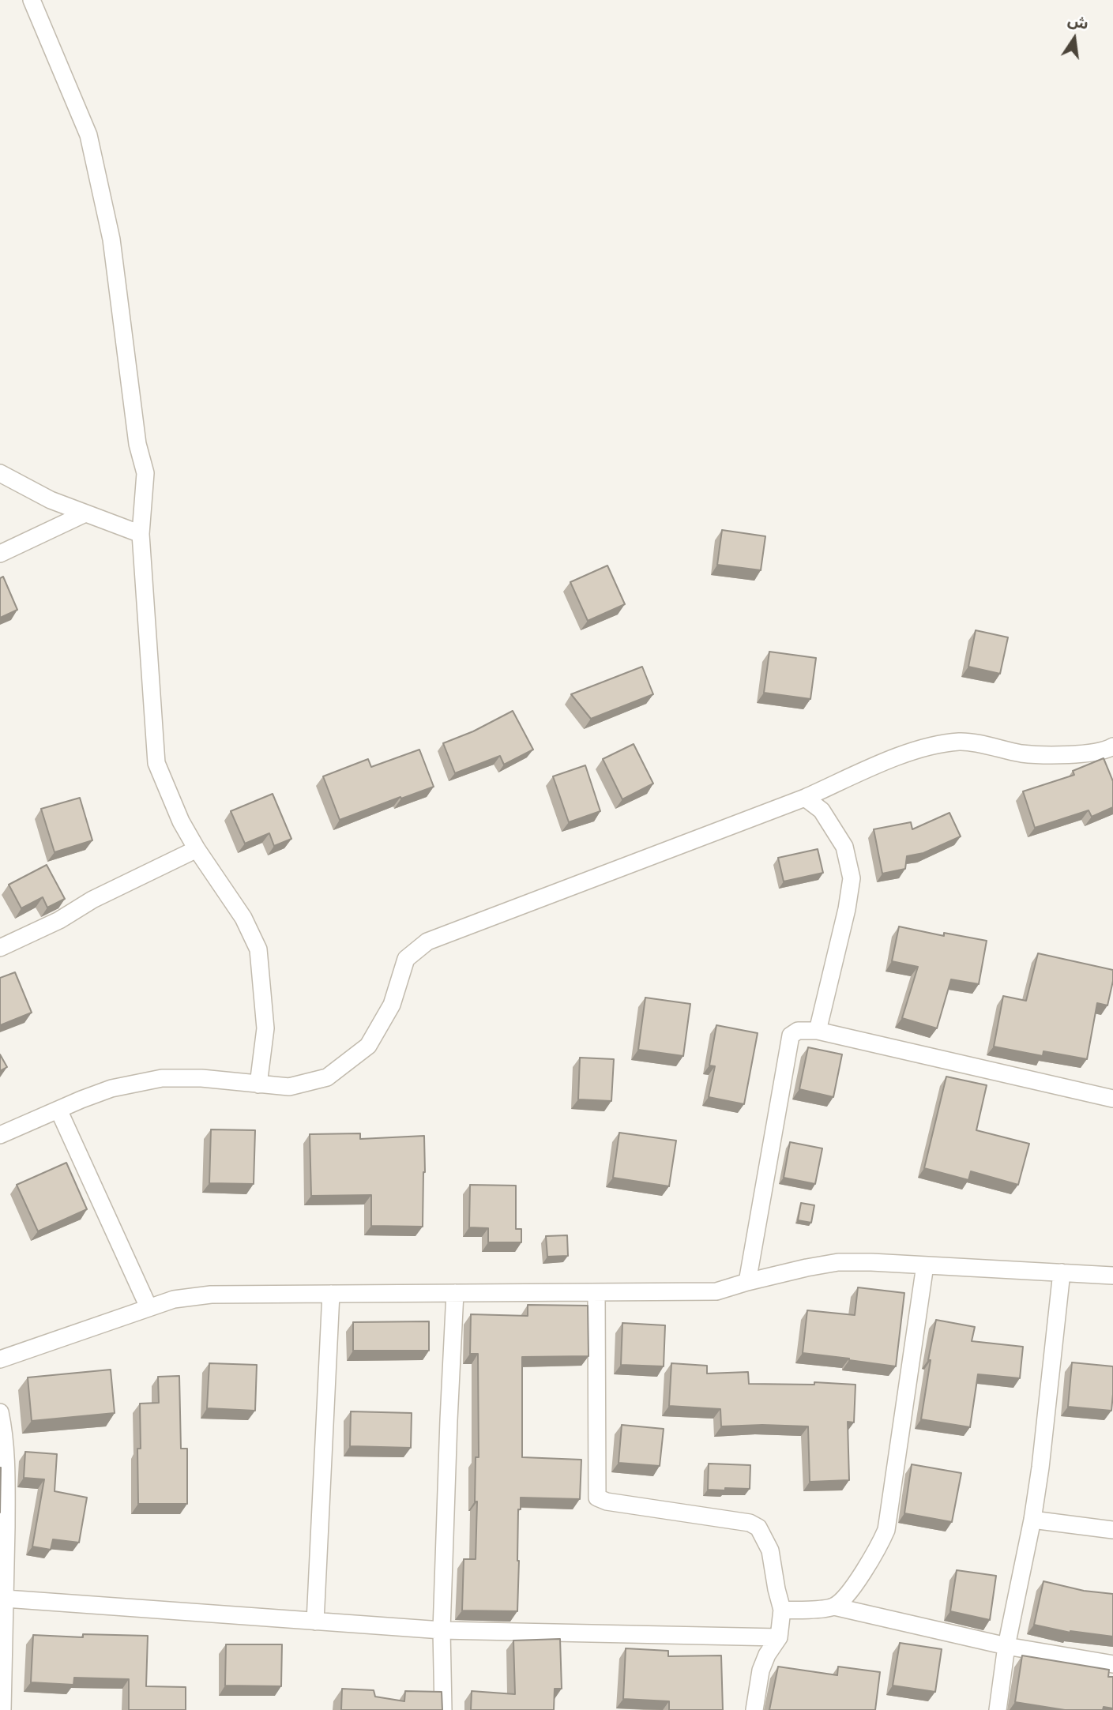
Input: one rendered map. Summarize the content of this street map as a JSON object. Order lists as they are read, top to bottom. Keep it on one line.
{"north":"top"}
